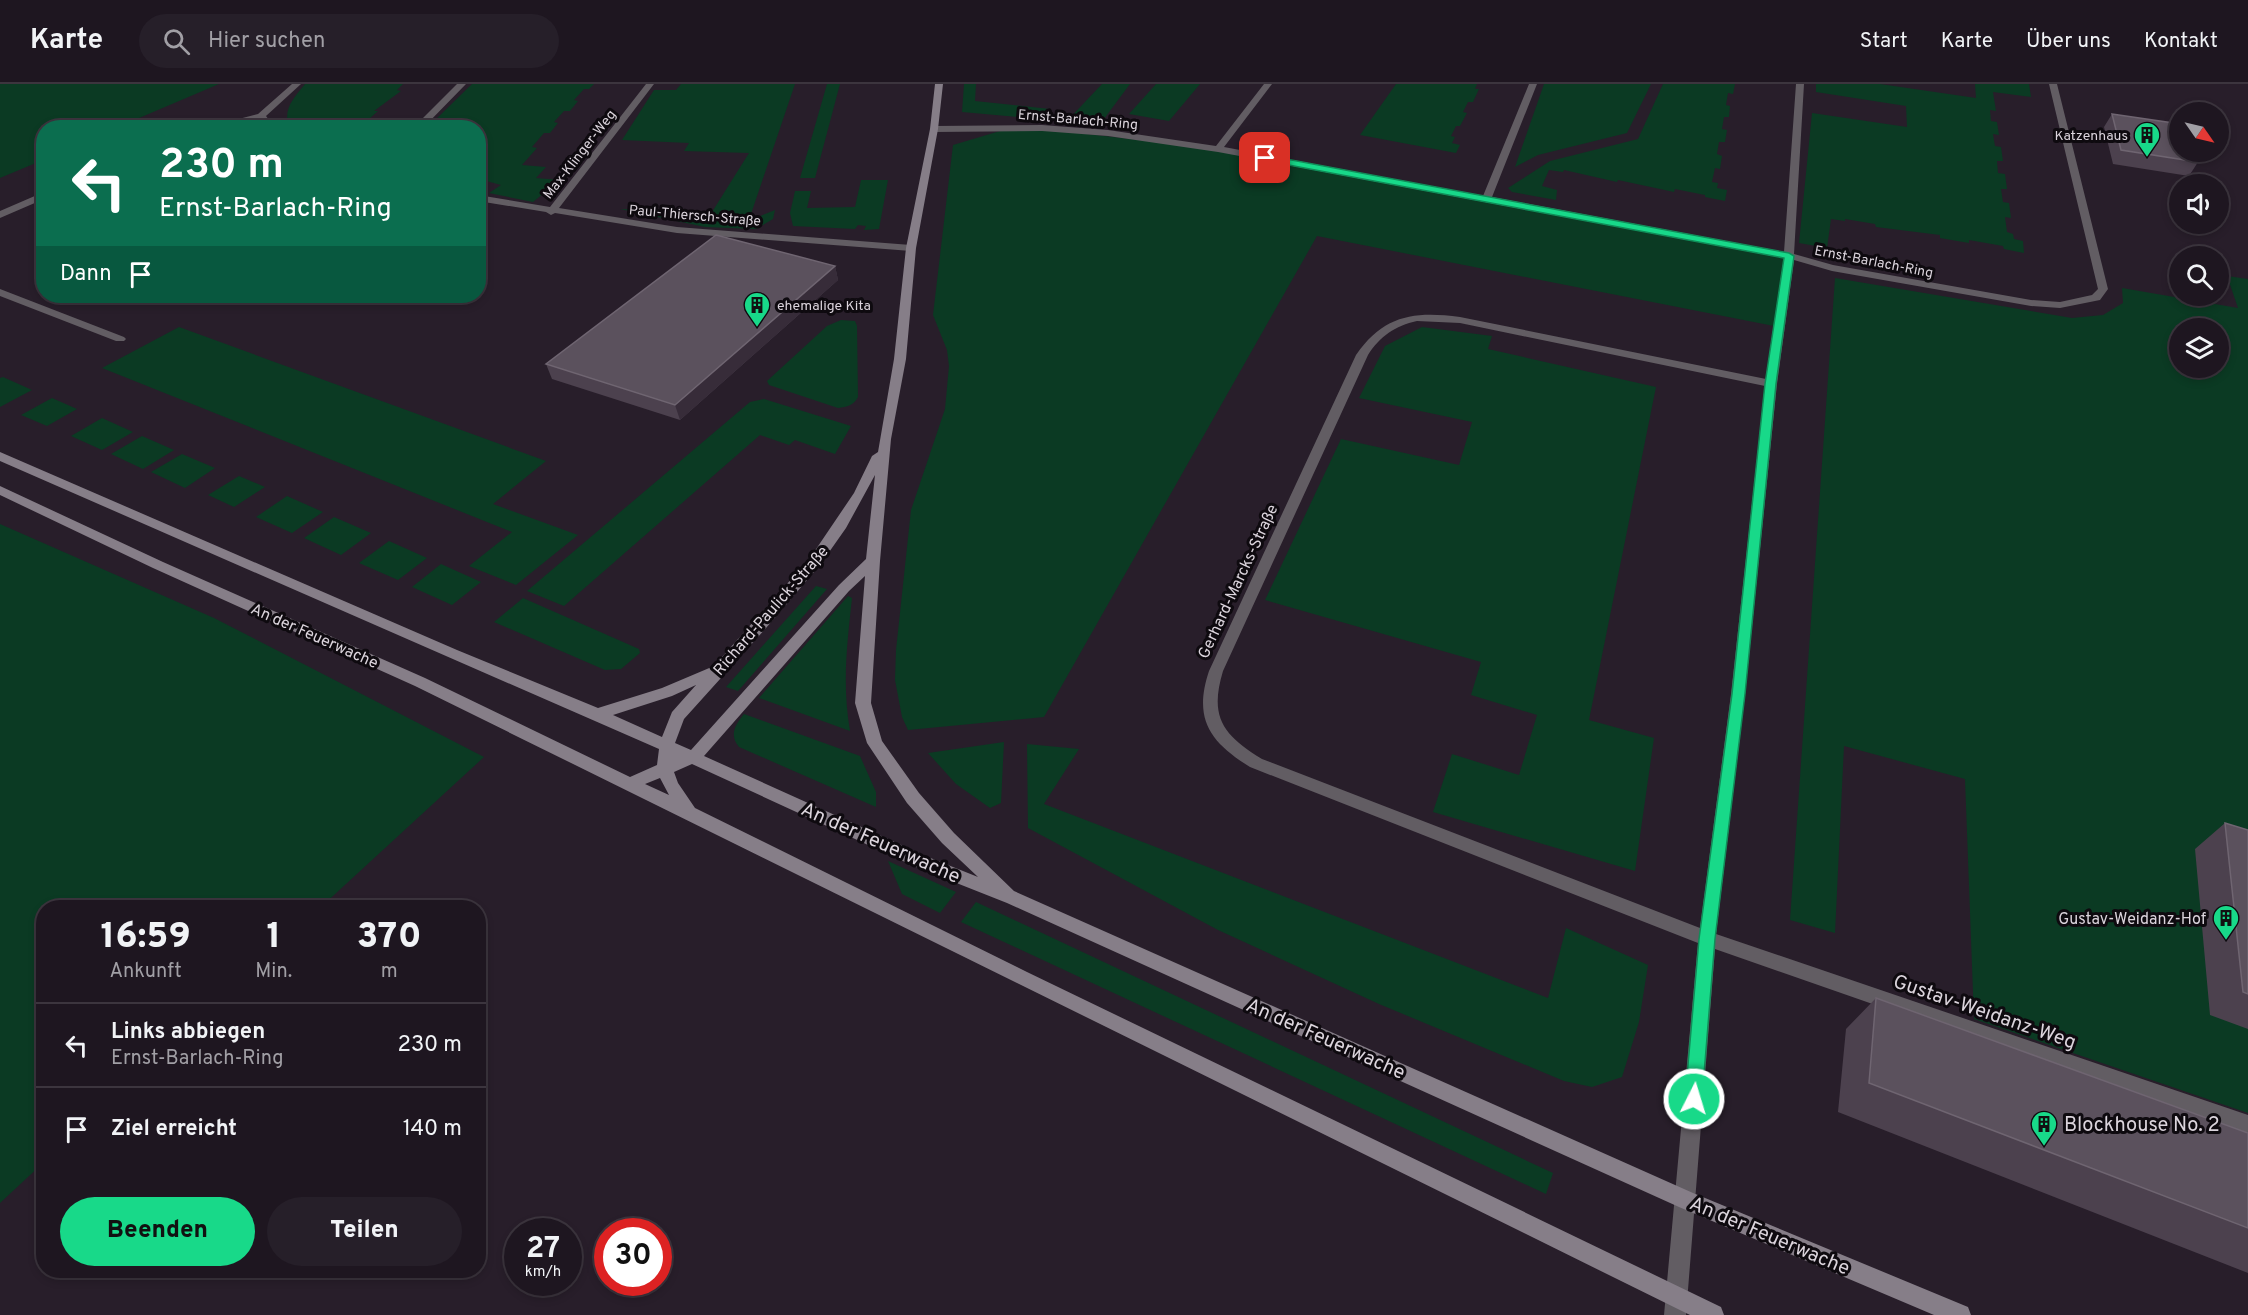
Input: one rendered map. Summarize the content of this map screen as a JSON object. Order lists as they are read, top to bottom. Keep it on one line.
{"streets":{"street":["Ernst-Barlach-Ring","Max-Klinger-Weg","Paul-Thiersch-Straße","Gerhard-Marcks-Straße","Richard-Paulick-Straße","An der Feuerwache","Gustav-Weidanz-Weg"]},"crossings":[["Ernst-Barlach-Ring","Richard-Paulick-Straße"],["Max-Klinger-Weg","Paul-Thiersch-Straße"],["Paul-Thiersch-Straße","Richard-Paulick-Straße"],["Gerhard-Marcks-Straße","Gustav-Weidanz-Weg"],["Richard-Paulick-Straße","An der Feuerwache"]],"places":{"building":["Katzenhaus","ehemalige Kita","Gustav-Weidanz-Hof","Blockhouse No. 2"]},"north":"bottom right","page":{"header":"Karte","search":"Hier suchen","nav":["Start","Karte","Über uns","Kontakt"],"turn":["230 m","Ernst-Barlach-Ring"],"then":"Dann","eta":["16:59","Ankunft","1","Min.","370","m"],"list":[{"name":"Links abbiegen","note":"Ernst-Barlach-Ring","value":"230 m"},{"name":"Ziel erreicht","value":"140 m"}],"buttons":["Beenden","Teilen"],"speed":"27 km/h","limit":"30"}}
